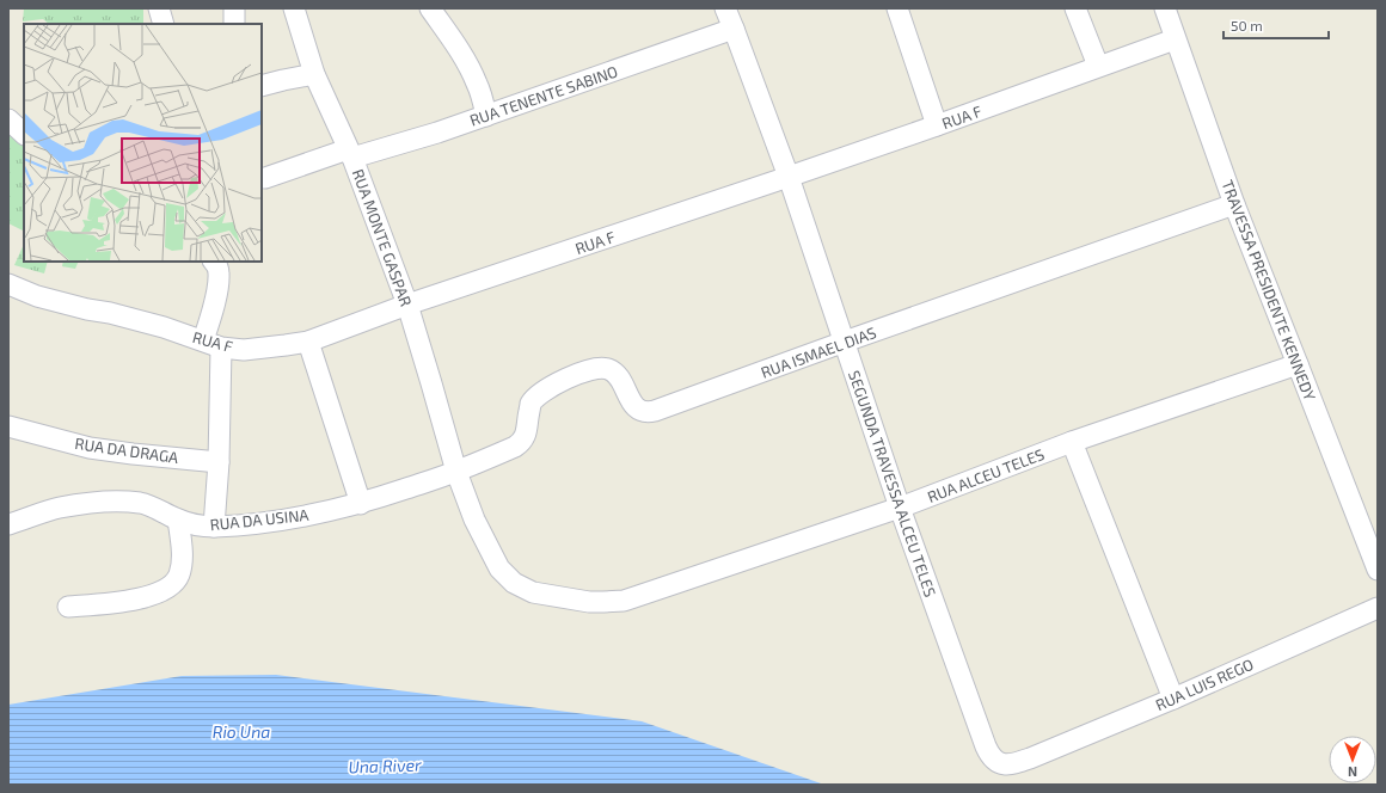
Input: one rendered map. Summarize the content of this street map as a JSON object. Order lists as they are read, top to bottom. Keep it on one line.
{"streets":{"street":["RUA TENENTE SABINO","RUA F","RUA MONTE GASPAR","TRAVESSA PRESIDENTE KENNEDY","RUA ISMAEL DIAS","RUA DA DRAGA","RUA ALCEU TELES","SEGUNDA TRAVESSA ALCEU TELES","RUA DA USINA","RUA LUIS REGO"]},"crossings":[["RUA TENENTE SABINO","RUA MONTE GASPAR"],["RUA TENENTE SABINO","SEGUNDA TRAVESSA ALCEU TELES"],["RUA F","RUA MONTE GASPAR"],["RUA F","TRAVESSA PRESIDENTE KENNEDY"],["RUA F","SEGUNDA TRAVESSA ALCEU TELES"],["RUA MONTE GASPAR","RUA ISMAEL DIAS"],["RUA MONTE GASPAR","RUA ALCEU TELES"],["RUA MONTE GASPAR","RUA DA USINA"],["TRAVESSA PRESIDENTE KENNEDY","RUA ISMAEL DIAS"],["TRAVESSA PRESIDENTE KENNEDY","RUA ALCEU TELES"],["RUA ISMAEL DIAS","SEGUNDA TRAVESSA ALCEU TELES"],["RUA ISMAEL DIAS","RUA DA USINA"],["RUA ALCEU TELES","SEGUNDA TRAVESSA ALCEU TELES"],["SEGUNDA TRAVESSA ALCEU TELES","RUA LUIS REGO"]],"water":["Rio Una","Una River"],"scale_bar":"50 m","north":"bottom"}
